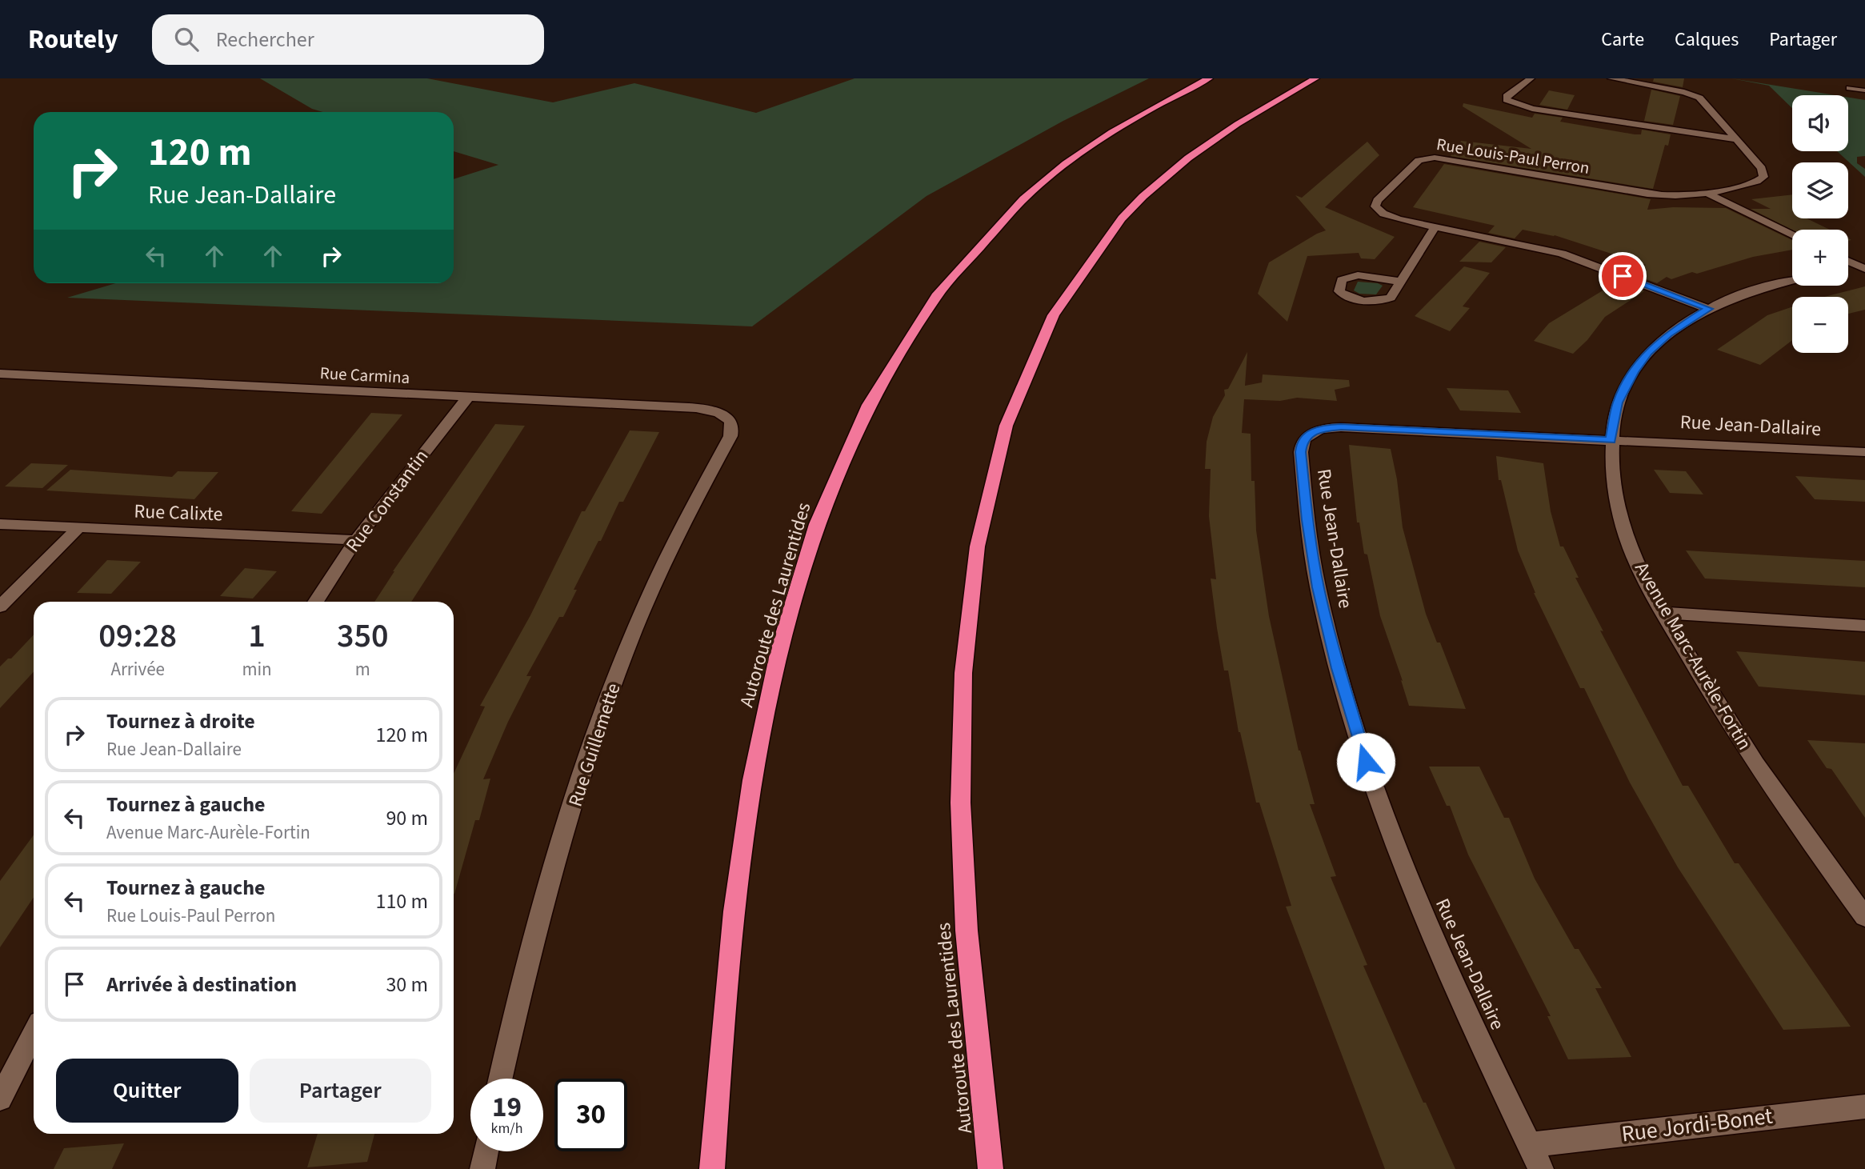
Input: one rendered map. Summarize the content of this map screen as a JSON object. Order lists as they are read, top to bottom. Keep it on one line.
{"streets":{"highway":["Autoroute des Laurentides"],"street":["Rue Louis-Paul Perron","Rue Carmina","Rue Jean-Dallaire","Rue Constantin","Rue Calixte","Avenue Marc-Aurèle-Fortin","Rue Guillemette","Rue Jordi-Bonet"]},"crossings":[["Rue Louis-Paul Perron","Avenue Marc-Aurèle-Fortin"],["Rue Carmina","Rue Constantin"],["Rue Carmina","Rue Guillemette"],["Rue Jean-Dallaire","Avenue Marc-Aurèle-Fortin"],["Rue Jean-Dallaire","Rue Jordi-Bonet"],["Rue Constantin","Rue Calixte"]],"page":{"header":"Routely","search":"Rechercher","nav":["Carte","Calques","Partager"],"map_buttons":["+","−"],"turn":["120 m","Rue Jean-Dallaire"],"eta":["09:28","Arrivée","1","min","350","m"],"list":[{"name":"Tournez à droite","note":"Rue Jean-Dallaire","value":"120 m"},{"name":"Tournez à gauche","note":"Avenue Marc-Aurèle-Fortin","value":"90 m"},{"name":"Tournez à gauche","note":"Rue Louis-Paul Perron","value":"110 m"},{"name":"Arrivée à destination","value":"30 m"}],"buttons":["Quitter","Partager"],"speed":"19 km/h","limit":"30"}}
